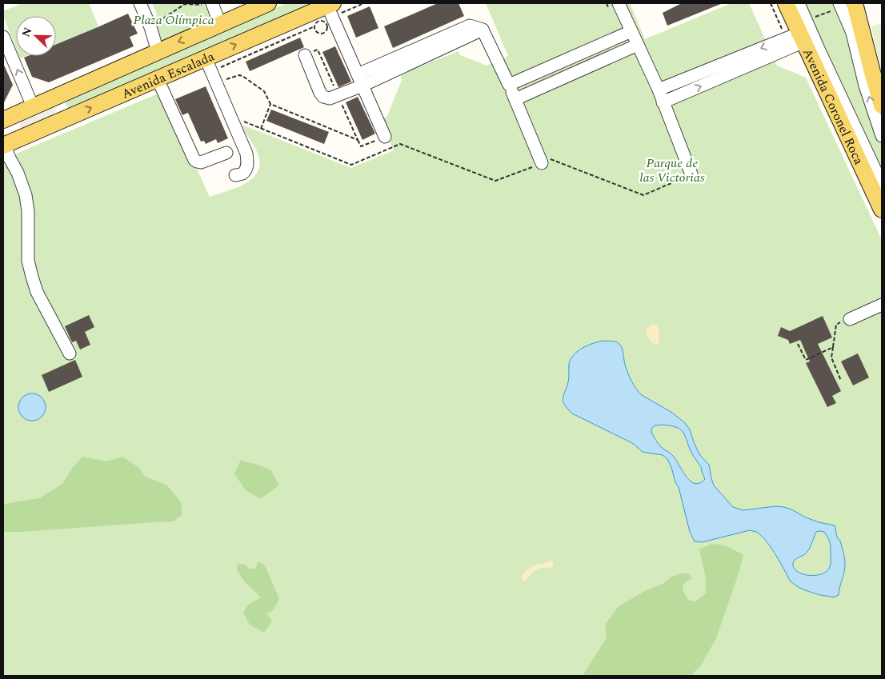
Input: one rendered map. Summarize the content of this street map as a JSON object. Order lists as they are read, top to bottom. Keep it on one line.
{"streets":{"main road":["Avenida Escalada","Avenida Coronel Roca"]},"parks":["Plaza Olímpica","Parque de las Victorias"],"north":"top left"}
